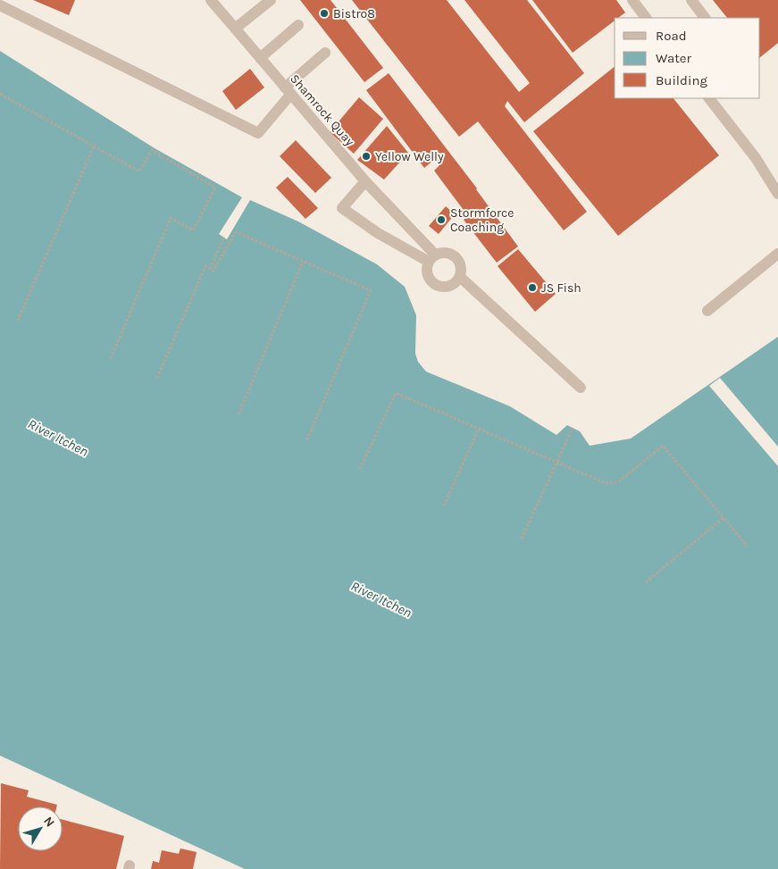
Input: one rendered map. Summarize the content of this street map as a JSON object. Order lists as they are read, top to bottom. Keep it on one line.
{"streets":{"lane":["Shamrock Quay"]},"water":["River Itchen"],"places":["Bistro8","Yellow Welly","Stormforce Coaching","JS Fish"],"legend":["Road","Water","Building"],"north":"top right"}
